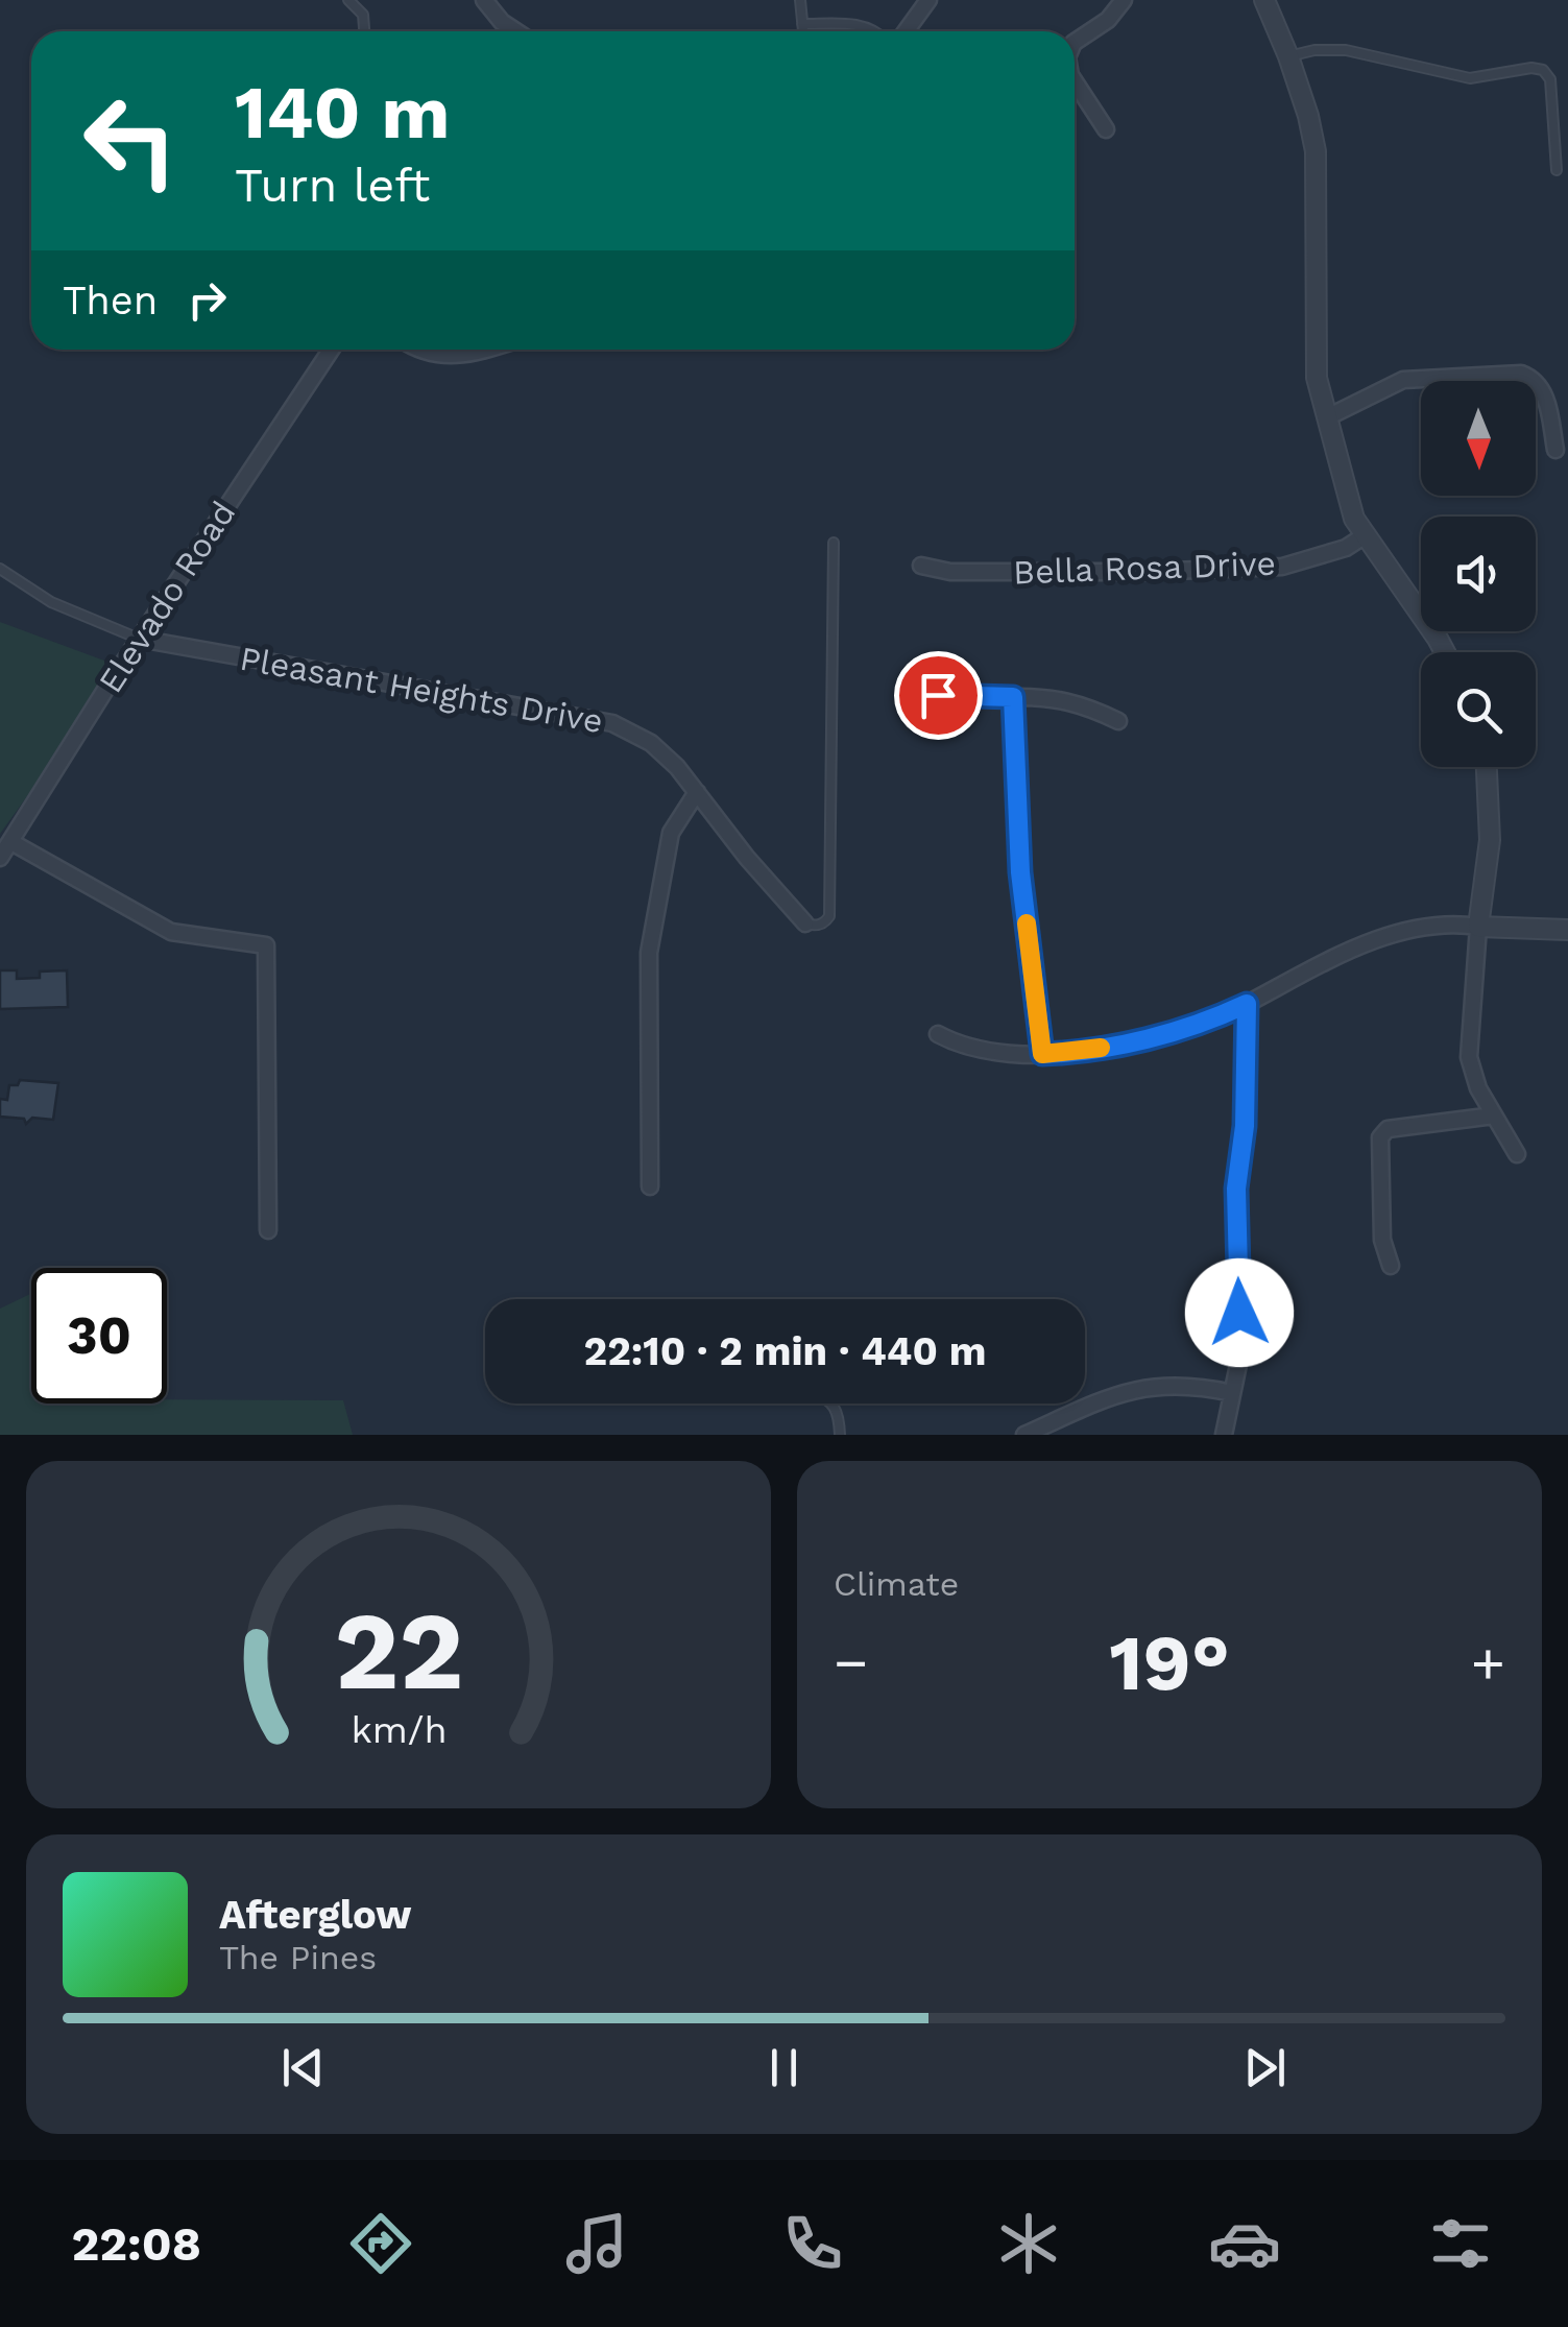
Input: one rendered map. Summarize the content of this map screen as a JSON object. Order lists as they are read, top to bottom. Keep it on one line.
{"streets":{"street":["Bella Rosa Drive","Elevado Road","Pleasant Heights Drive"]},"crossings":[["Elevado Road","Pleasant Heights Drive"]],"north":"bottom","page":{"turn":["140 m","Turn left"],"then":"Then","limit":"30","trip":"22:10 · 2 min · 440 m","tile":"Climate","heat":["−","19°","+"],"song":["Afterglow","The Pines"],"tabs":"22:08","gauge":["22","km/h"]}}
